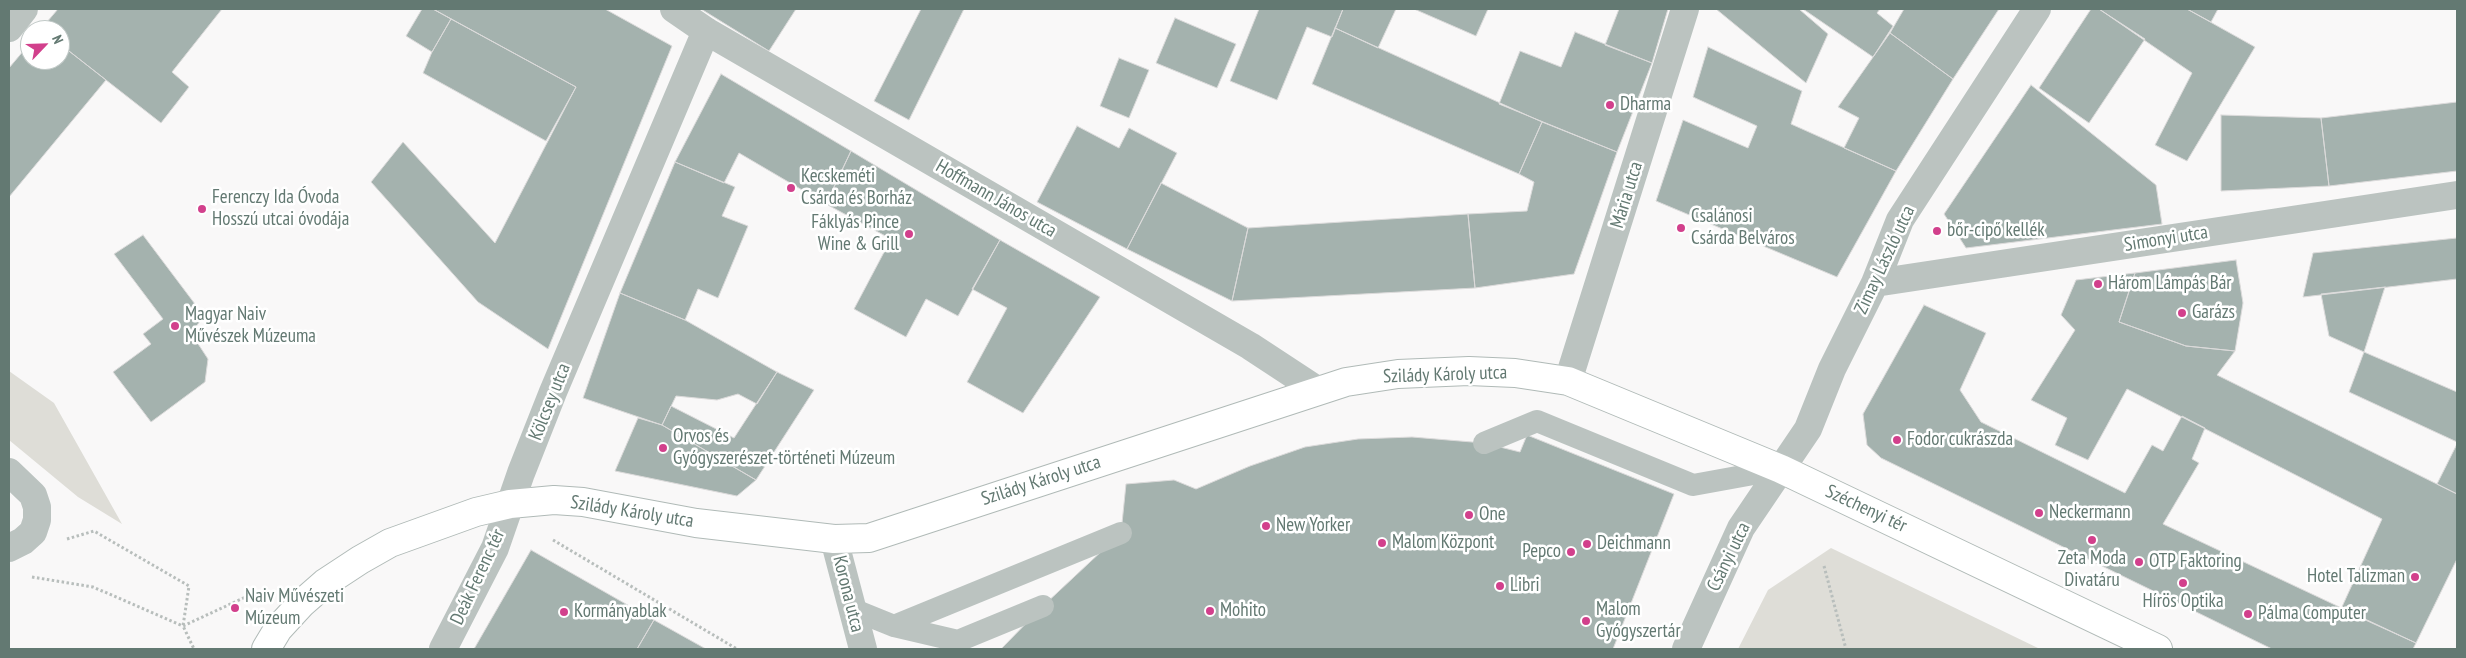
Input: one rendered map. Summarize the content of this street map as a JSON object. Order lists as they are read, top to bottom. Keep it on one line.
{"streets":{"street":["Mária utca","Hoffmann János utca","Simonyi utca","Zimay László utca","Szilády Károly utca","Kölcsey utca","Széchenyi tér","Csányi utca","Deák Ferenc tér","Korona utca"]},"crossings":[["Mária utca","Szilády Károly utca"],["Mária utca","Széchenyi tér"],["Hoffmann János utca","Szilády Károly utca"],["Hoffmann János utca","Kölcsey utca"],["Simonyi utca","Zimay László utca"],["Zimay László utca","Széchenyi tér"],["Zimay László utca","Csányi utca"],["Szilády Károly utca","Kölcsey utca"],["Szilády Károly utca","Széchenyi tér"],["Szilády Károly utca","Deák Ferenc tér"],["Szilády Károly utca","Korona utca"],["Kölcsey utca","Deák Ferenc tér"],["Széchenyi tér","Csányi utca"]],"places":["Dharma","Kecskeméti Csárda és Borház","Ferenczy Ida Óvoda Hosszú utcai óvodája","Csalánosi Csárda Belváros","bőr-cipő kellék","Fáklyás Pince Wine & Grill","Három Lámpás Bár","Garázs","Magyar Naiv Művészek Múzeuma","Fodor cukrászda","Orvos és Gyógyszerészet-történeti Múzeum","Neckermann","One","New Yorker","Zeta Moda Divatáru","Malom Központ","Deichmann","Pepco","OTP Faktoring","Hotel Talizman","Hírös Optika","Libri","Naiv Művészeti Múzeum","Mohito","Kormányablak","Pálma Computer","Malom Gyógyszertár"],"north":"top right"}
